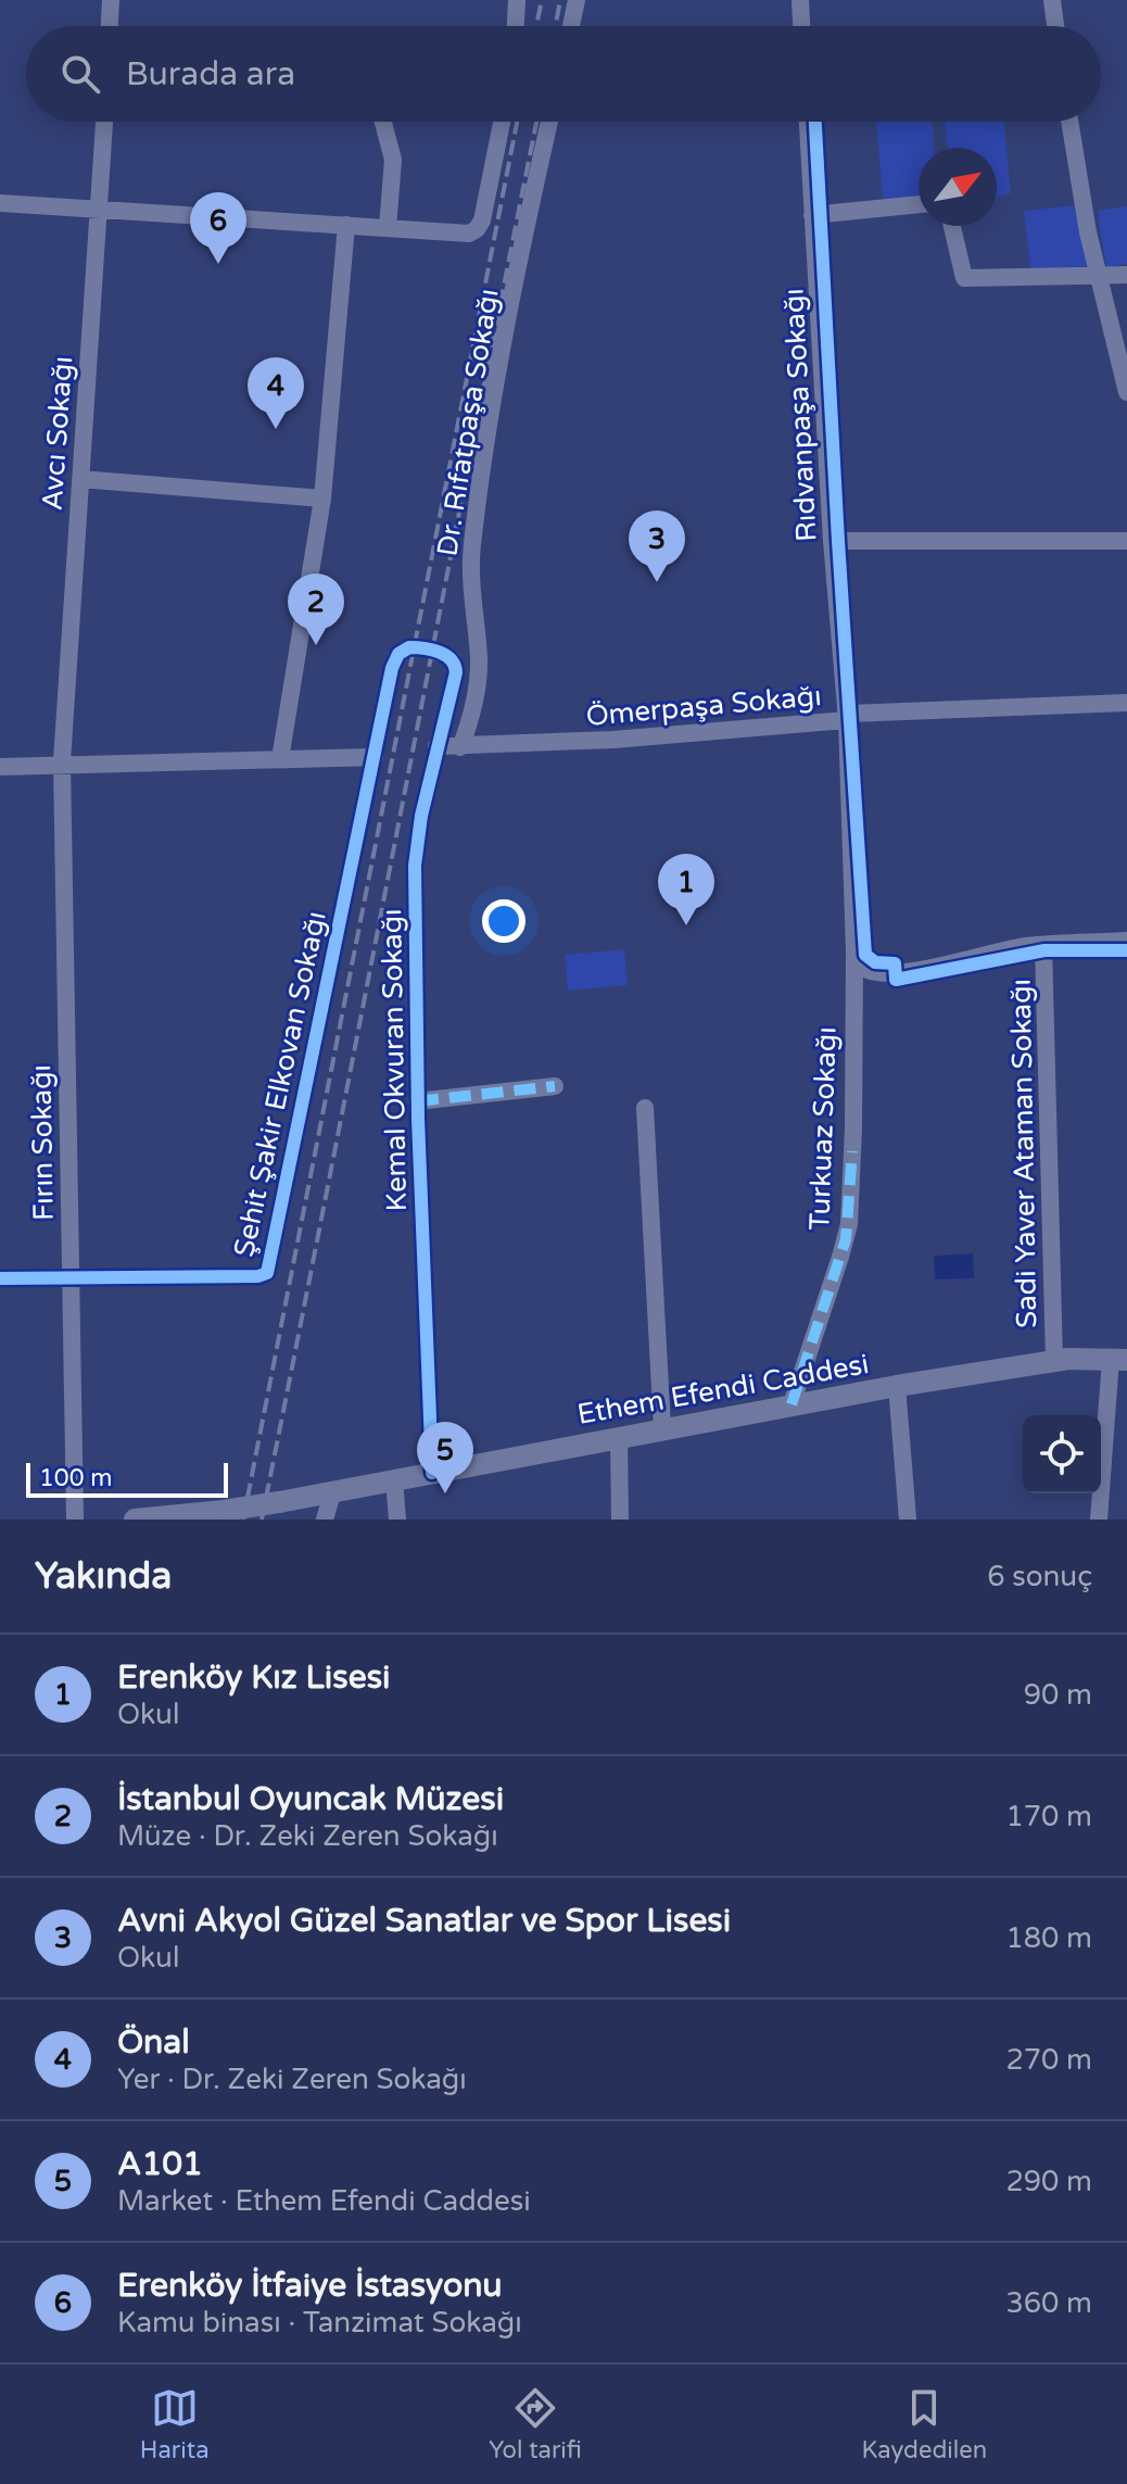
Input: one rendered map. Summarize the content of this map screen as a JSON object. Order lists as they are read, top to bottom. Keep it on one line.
{"streets":{"main road":["Ethem Efendi Caddesi"],"street":["Rıdvanpaşa Sokağı","Dr. Rıfatpaşa Sokağı","Avcı Sokağı","Ömerpaşa Sokağı","Kemal Okvuran Sokağı","Şehit Şakir Elkovan Sokağı","Turkuaz Sokağı","Fırın Sokağı","Sadi Yaver Ataman Sokağı"]},"crossings":[["Rıdvanpaşa Sokağı","Ömerpaşa Sokağı"],["Rıdvanpaşa Sokağı","Turkuaz Sokağı"],["Dr. Rıfatpaşa Sokağı","Ömerpaşa Sokağı"],["Avcı Sokağı","Fırın Sokağı"],["Ömerpaşa Sokağı","Kemal Okvuran Sokağı"],["Kemal Okvuran Sokağı","Ethem Efendi Caddesi"],["Şehit Şakir Elkovan Sokağı","Fırın Sokağı"],["Turkuaz Sokağı","Ethem Efendi Caddesi"],["Sadi Yaver Ataman Sokağı","Ethem Efendi Caddesi"]],"scale_bar":"100 m","north":"top right","page":{"search":"Burada ara","pins":["6","4","3","2","1","5"],"scale":"100 m","heading":["Yakında","6 sonuç"],"list":[{"mark":"1","name":"Erenköy Kız Lisesi","note":"Okul","value":"90 m"},{"mark":"2","name":"İstanbul Oyuncak Müzesi","note":"Müze · Dr. Zeki Zeren Sokağı","value":"170 m"},{"mark":"3","name":"Avni Akyol Güzel Sanatlar ve Spor Lisesi","note":"Okul","value":"180 m"},{"mark":"4","name":"Önal","note":"Yer · Dr. Zeki Zeren Sokağı","value":"270 m"},{"mark":"5","name":"A101","note":"Market · Ethem Efendi Caddesi","value":"290 m"},{"mark":"6","name":"Erenköy İtfaiye İstasyonu","note":"Kamu binası · Tanzimat Sokağı","value":"360 m"}],"nav":["Harita","Yol tarifi","Kaydedilen"]}}
